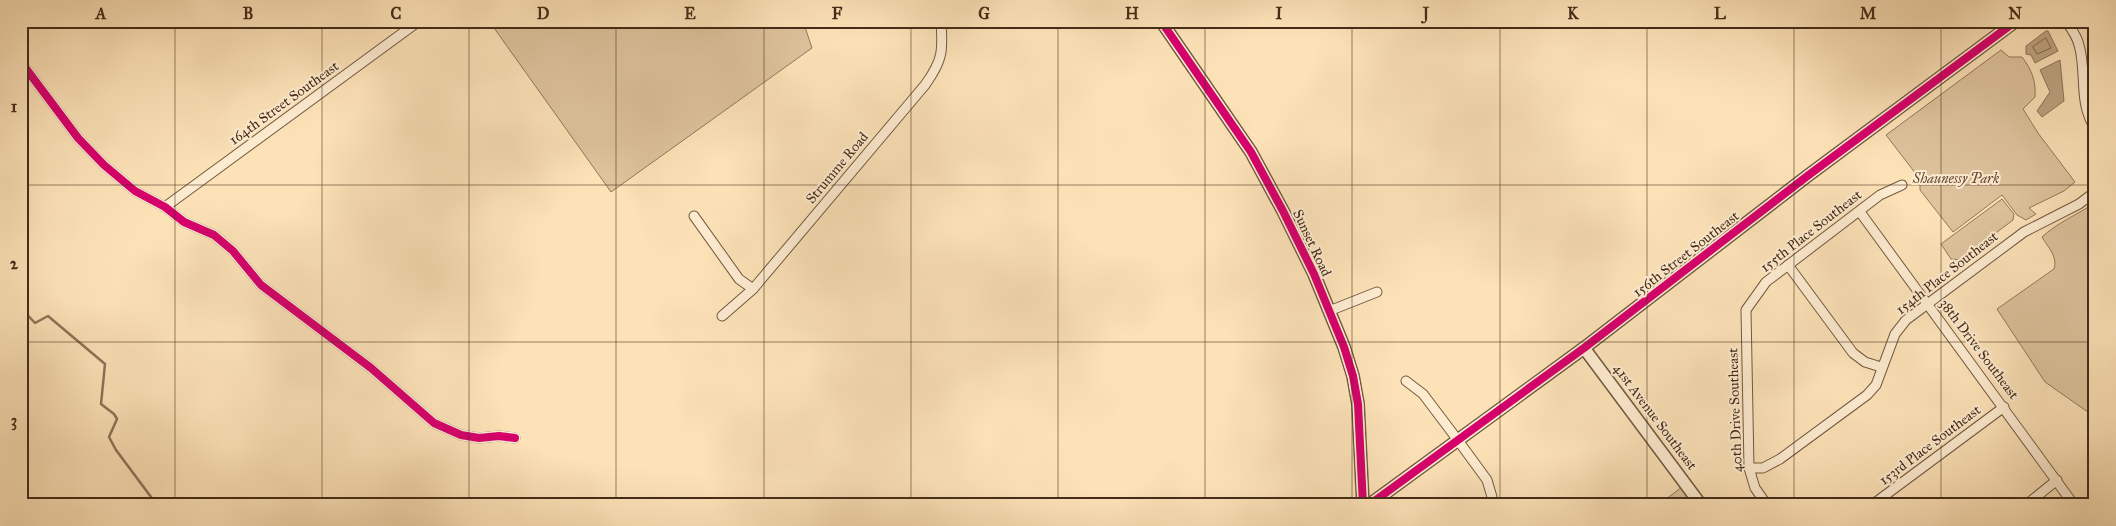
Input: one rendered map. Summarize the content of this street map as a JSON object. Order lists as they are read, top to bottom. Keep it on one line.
{"streets":{"street":["164th Street Southeast","Strumme Road","155th Place Southeast","Sunset Road","156th Street Southeast","154th Place Southeast","38th Drive Southeast","40th Drive Southeast","41st Avenue Southeast","153rd Place Southeast"]},"crossings":[["155th Place Southeast","38th Drive Southeast"],["155th Place Southeast","40th Drive Southeast"],["156th Street Southeast","41st Avenue Southeast"],["154th Place Southeast","38th Drive Southeast"],["154th Place Southeast","40th Drive Southeast"],["38th Drive Southeast","153rd Place Southeast"]],"parks":["Shaunessy Park"],"grid":{"columns":["A","B","C","D","E","F","G","H","I","J","K","L","M","N"],"rows":["1","2","3"]}}
